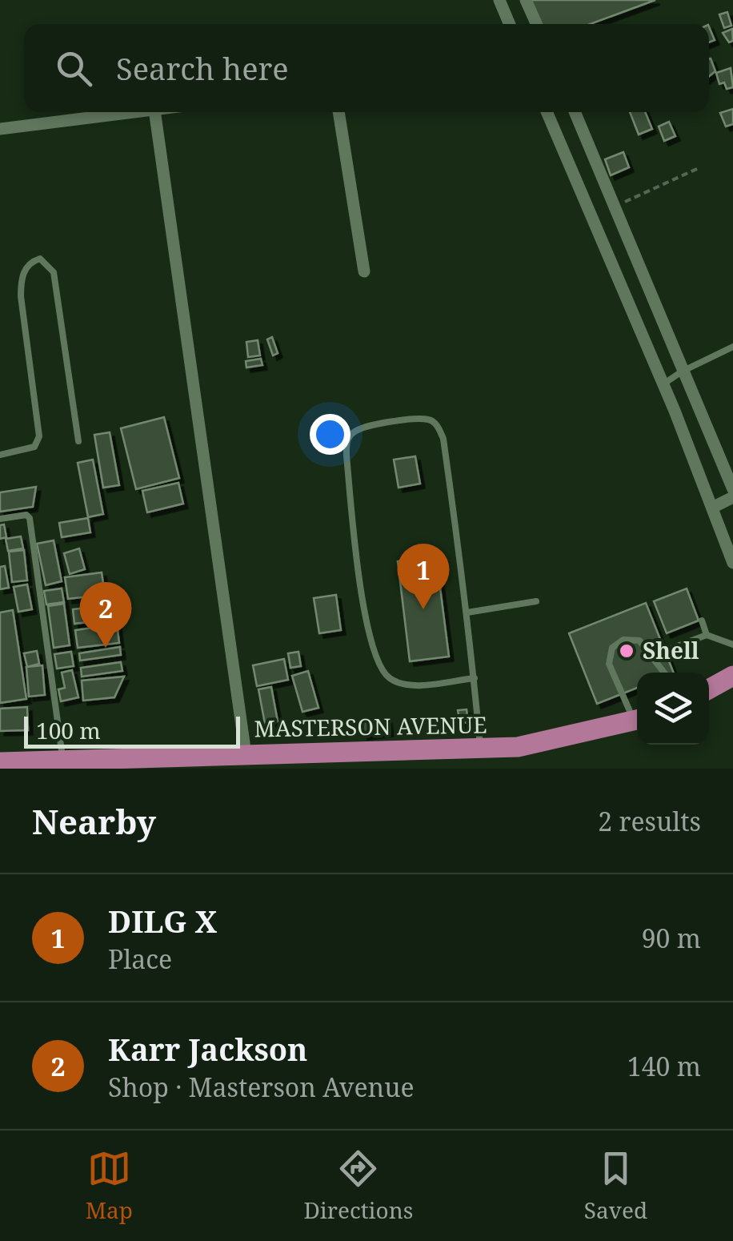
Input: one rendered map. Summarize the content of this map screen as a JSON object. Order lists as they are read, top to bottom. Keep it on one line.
{"streets":{"main road":["MASTERSON AVENUE"]},"places":["Shell"],"scale_bar":"100 m","page":{"search":"Search here","pins":["1","2"],"scale":"100 m","heading":["Nearby","2 results"],"list":[{"mark":"1","name":"DILG X","note":"Place","value":"90 m"},{"mark":"2","name":"Karr Jackson","note":"Shop · Masterson Avenue","value":"140 m"}],"nav":["Map","Directions","Saved"]}}
